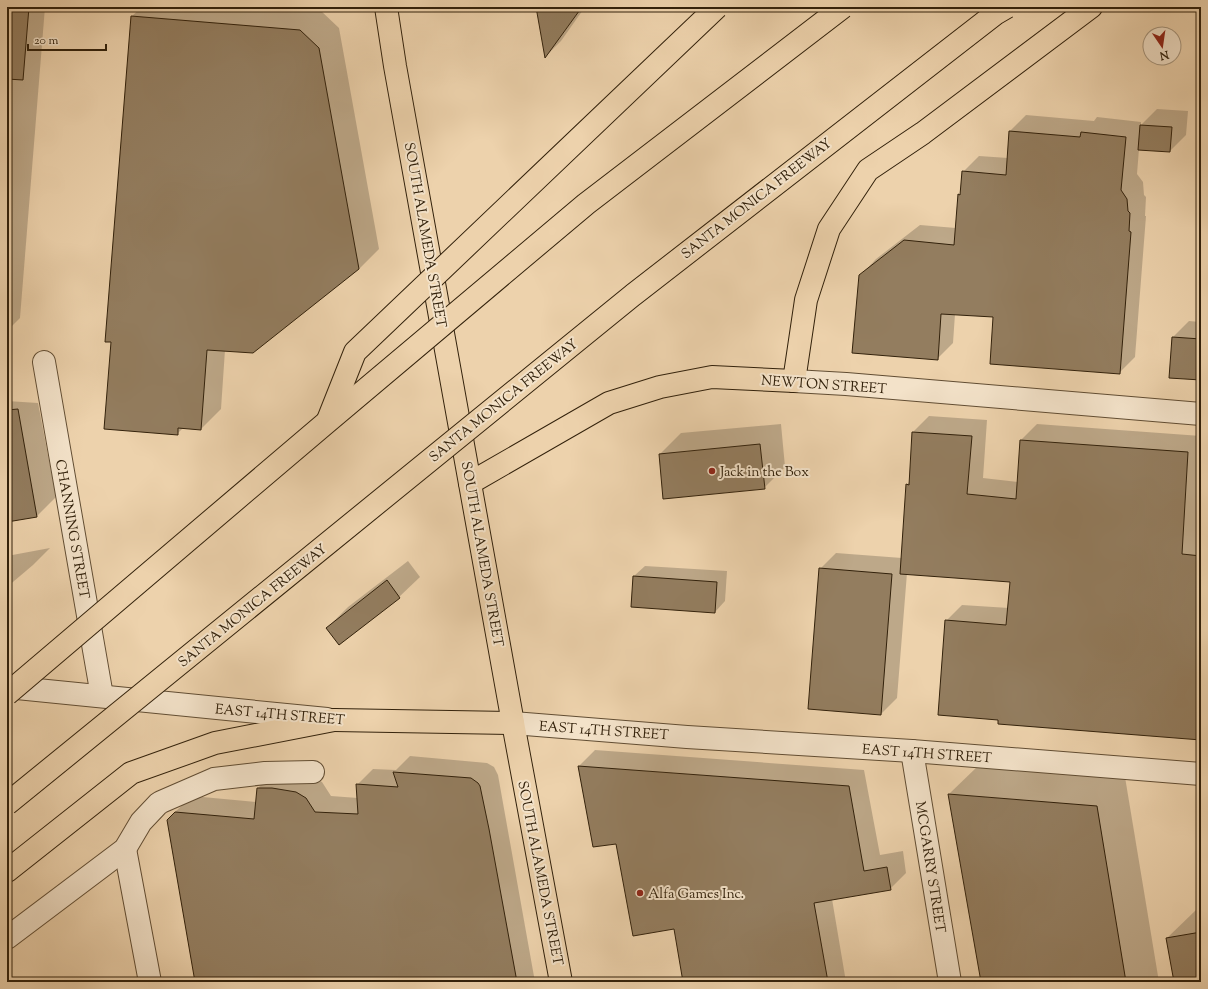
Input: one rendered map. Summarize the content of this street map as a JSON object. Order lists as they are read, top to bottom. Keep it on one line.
{"streets":{"main road":["SANTA MONICA FREEWAY","SOUTH ALAMEDA STREET","NEWTON STREET","EAST 14TH STREET"],"street":["CHANNING STREET","MCGARRY STREET"]},"crossings":[["SOUTH ALAMEDA STREET","NEWTON STREET"],["SOUTH ALAMEDA STREET","EAST 14TH STREET"],["CHANNING STREET","EAST 14TH STREET"],["EAST 14TH STREET","MCGARRY STREET"]],"places":["Jack in the Box","Alfa Games Inc."],"scale_bar":"20 m","north":"bottom"}
